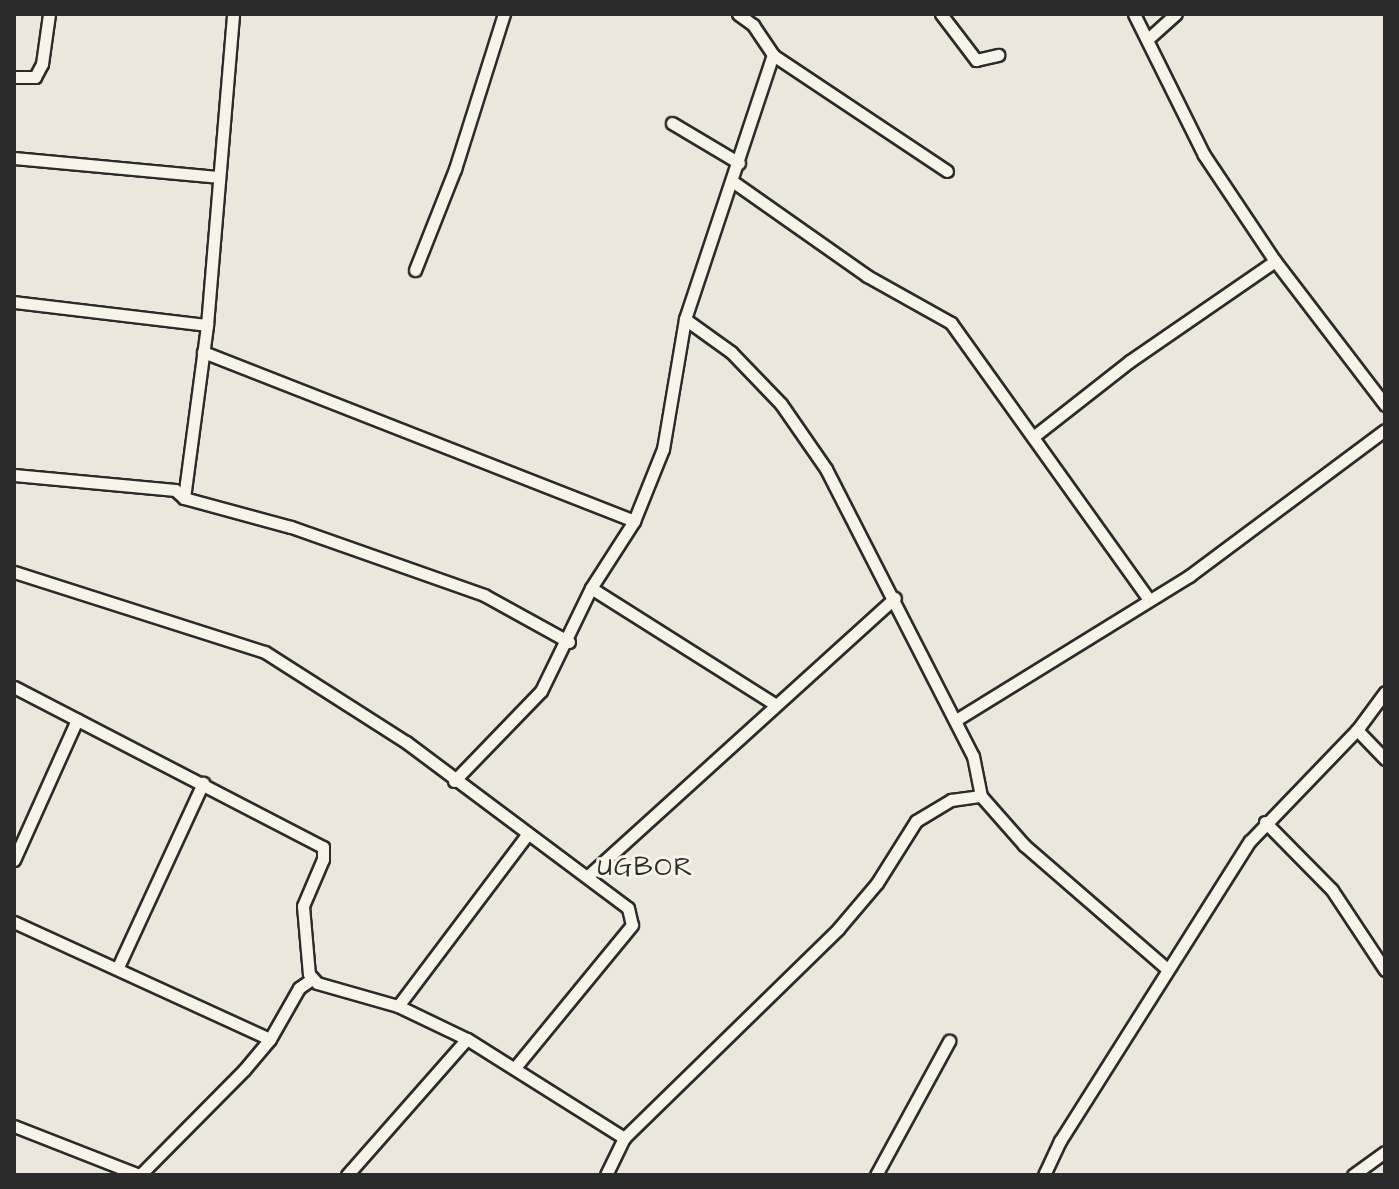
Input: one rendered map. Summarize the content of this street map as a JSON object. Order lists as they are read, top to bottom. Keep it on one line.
{"districts":["UGBOR"]}
